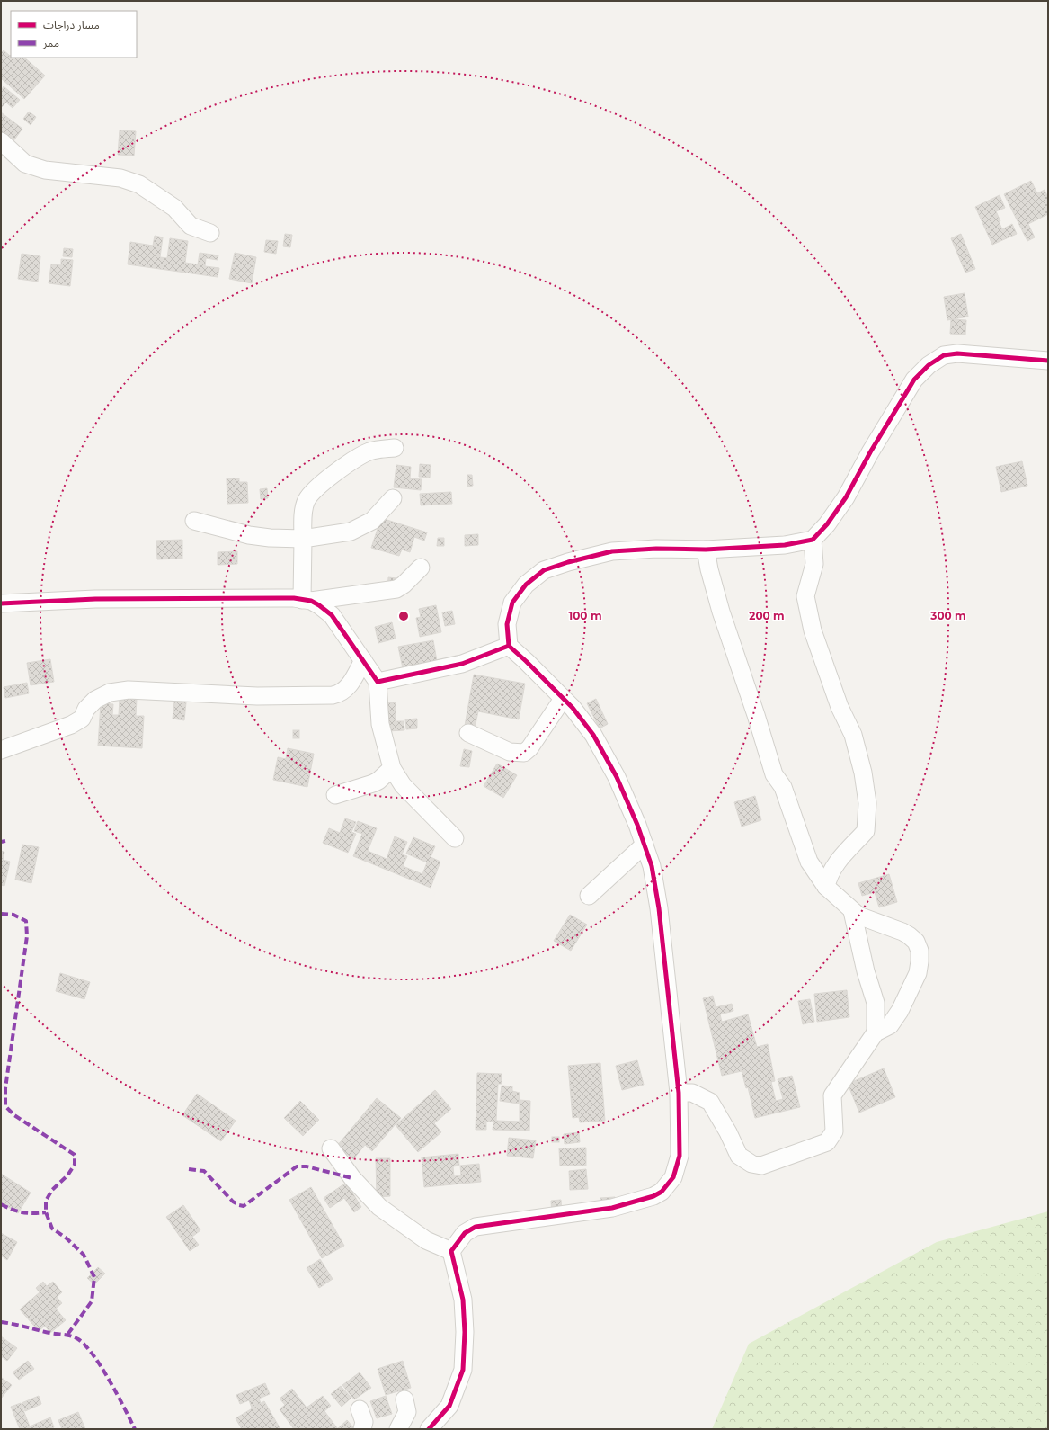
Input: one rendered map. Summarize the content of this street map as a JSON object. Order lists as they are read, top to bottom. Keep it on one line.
{"legend":["مسار دراجات","ممر"],"rings":["100 m","200 m","300 m"]}
